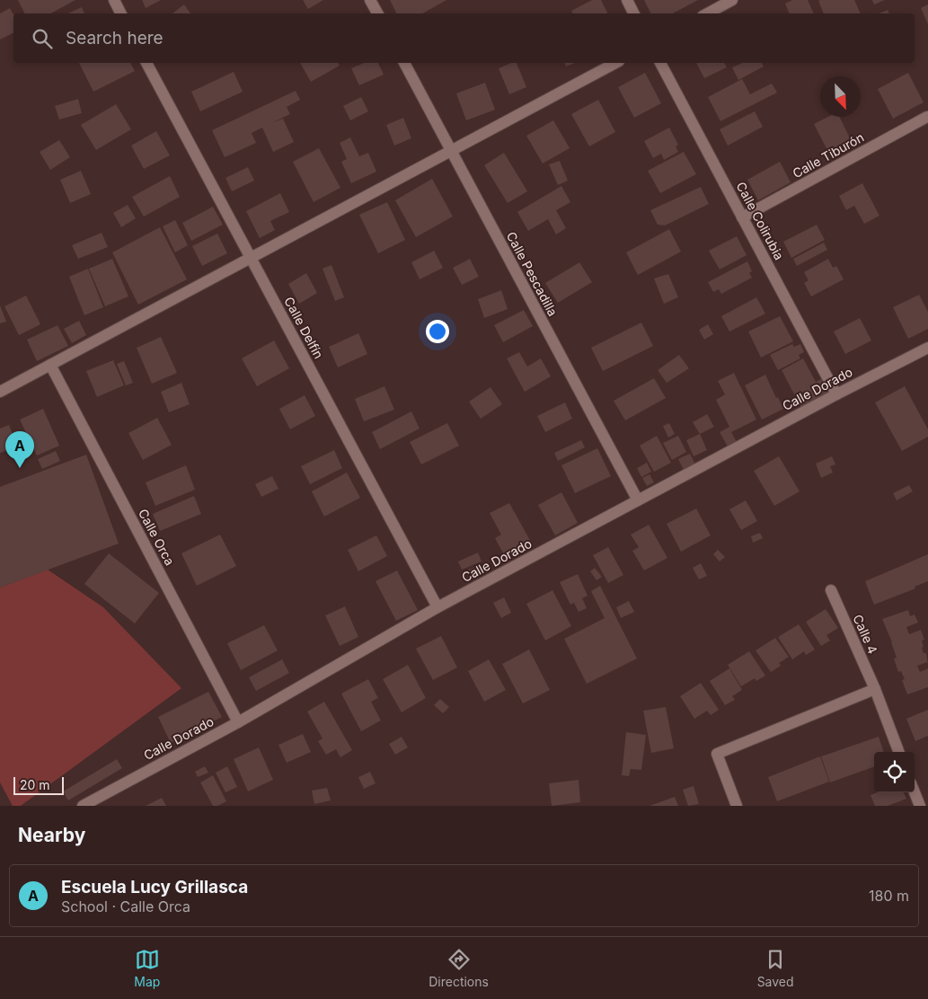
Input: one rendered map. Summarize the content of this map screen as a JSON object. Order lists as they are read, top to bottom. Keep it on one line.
{"streets":{"street":["Calle Tiburón","Calle Colirubia","Calle Pescadilla","Calle Delfín","Calle Dorado","Calle Orca","Calle 4"]},"crossings":[["Calle Tiburón","Calle Colirubia"],["Calle Colirubia","Calle Dorado"],["Calle Pescadilla","Calle Dorado"],["Calle Delfín","Calle Dorado"],["Calle Dorado","Calle Orca"]],"scale_bar":"20 m","north":"bottom right","page":{"search":"Search here","pins":"A","scale":"20 m","heading":"Nearby","list":[{"mark":"A","name":"Escuela Lucy Grillasca","note":"School · Calle Orca","value":"180 m"}],"nav":["Map","Directions","Saved"]}}
